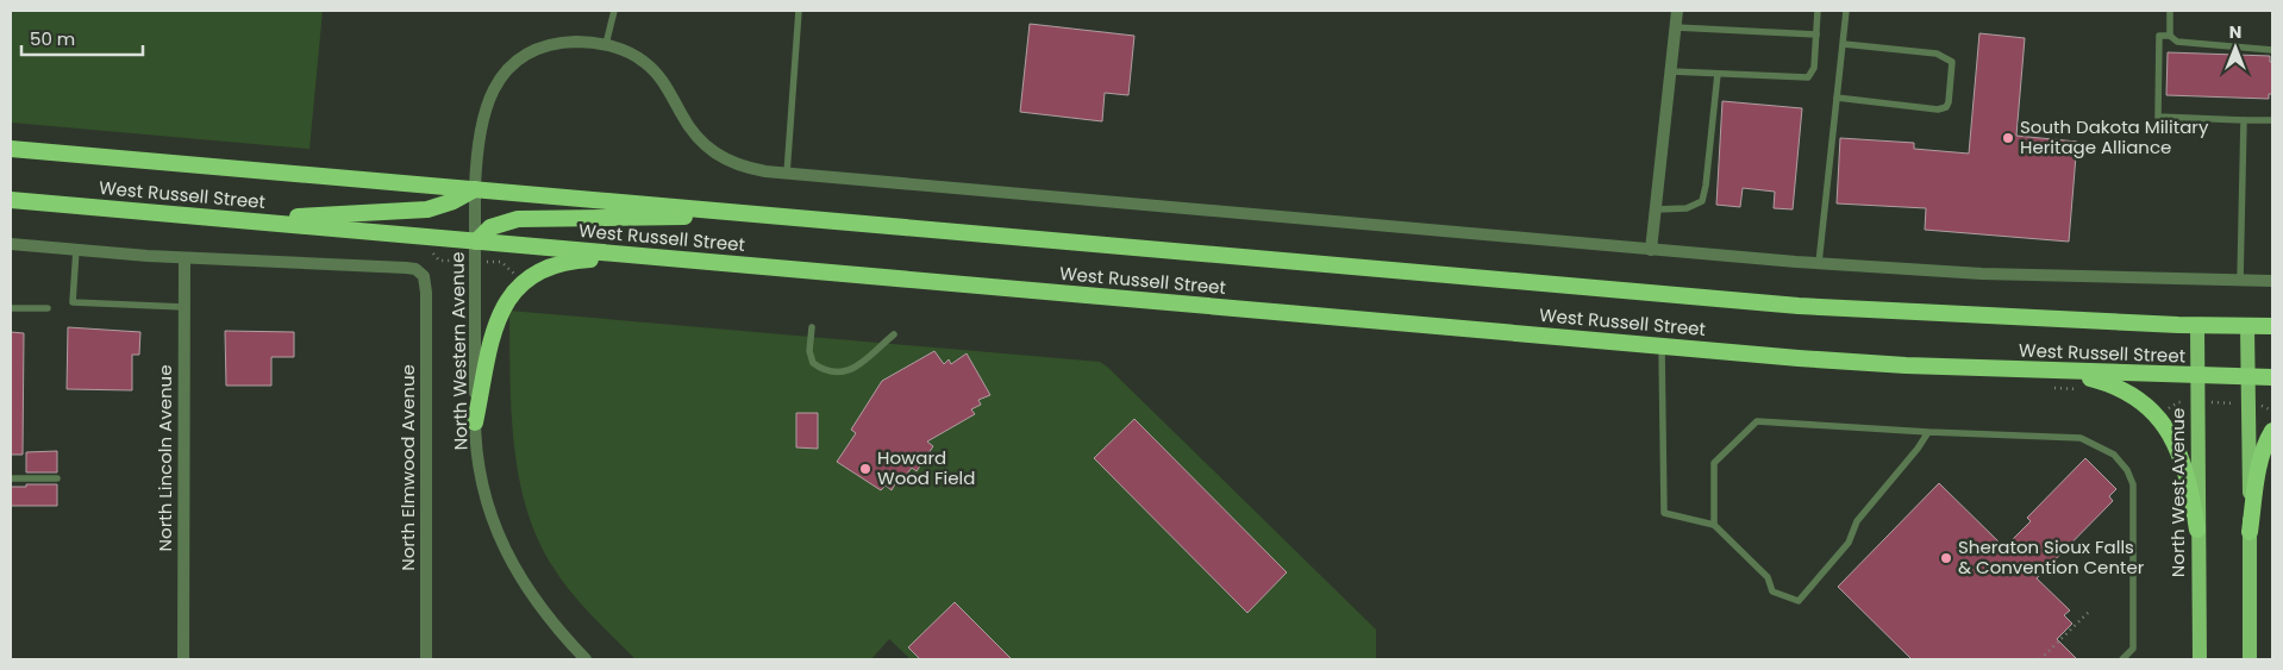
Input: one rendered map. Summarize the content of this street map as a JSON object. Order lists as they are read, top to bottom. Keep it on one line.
{"streets":{"highway":["West Russell Street"],"main road":["North West Avenue"],"street":["North Western Avenue","North Lincoln Avenue","North Elmwood Avenue"]},"crossings":[["West Russell Street","North Western Avenue"],["West Russell Street","North West Avenue"],["North Lincoln Avenue","North Elmwood Avenue"]],"places":["South Dakota Military Heritage Alliance","Howard Wood Field","Sheraton Sioux Falls & Convention Center"],"scale_bar":"50 m","north":"top"}
